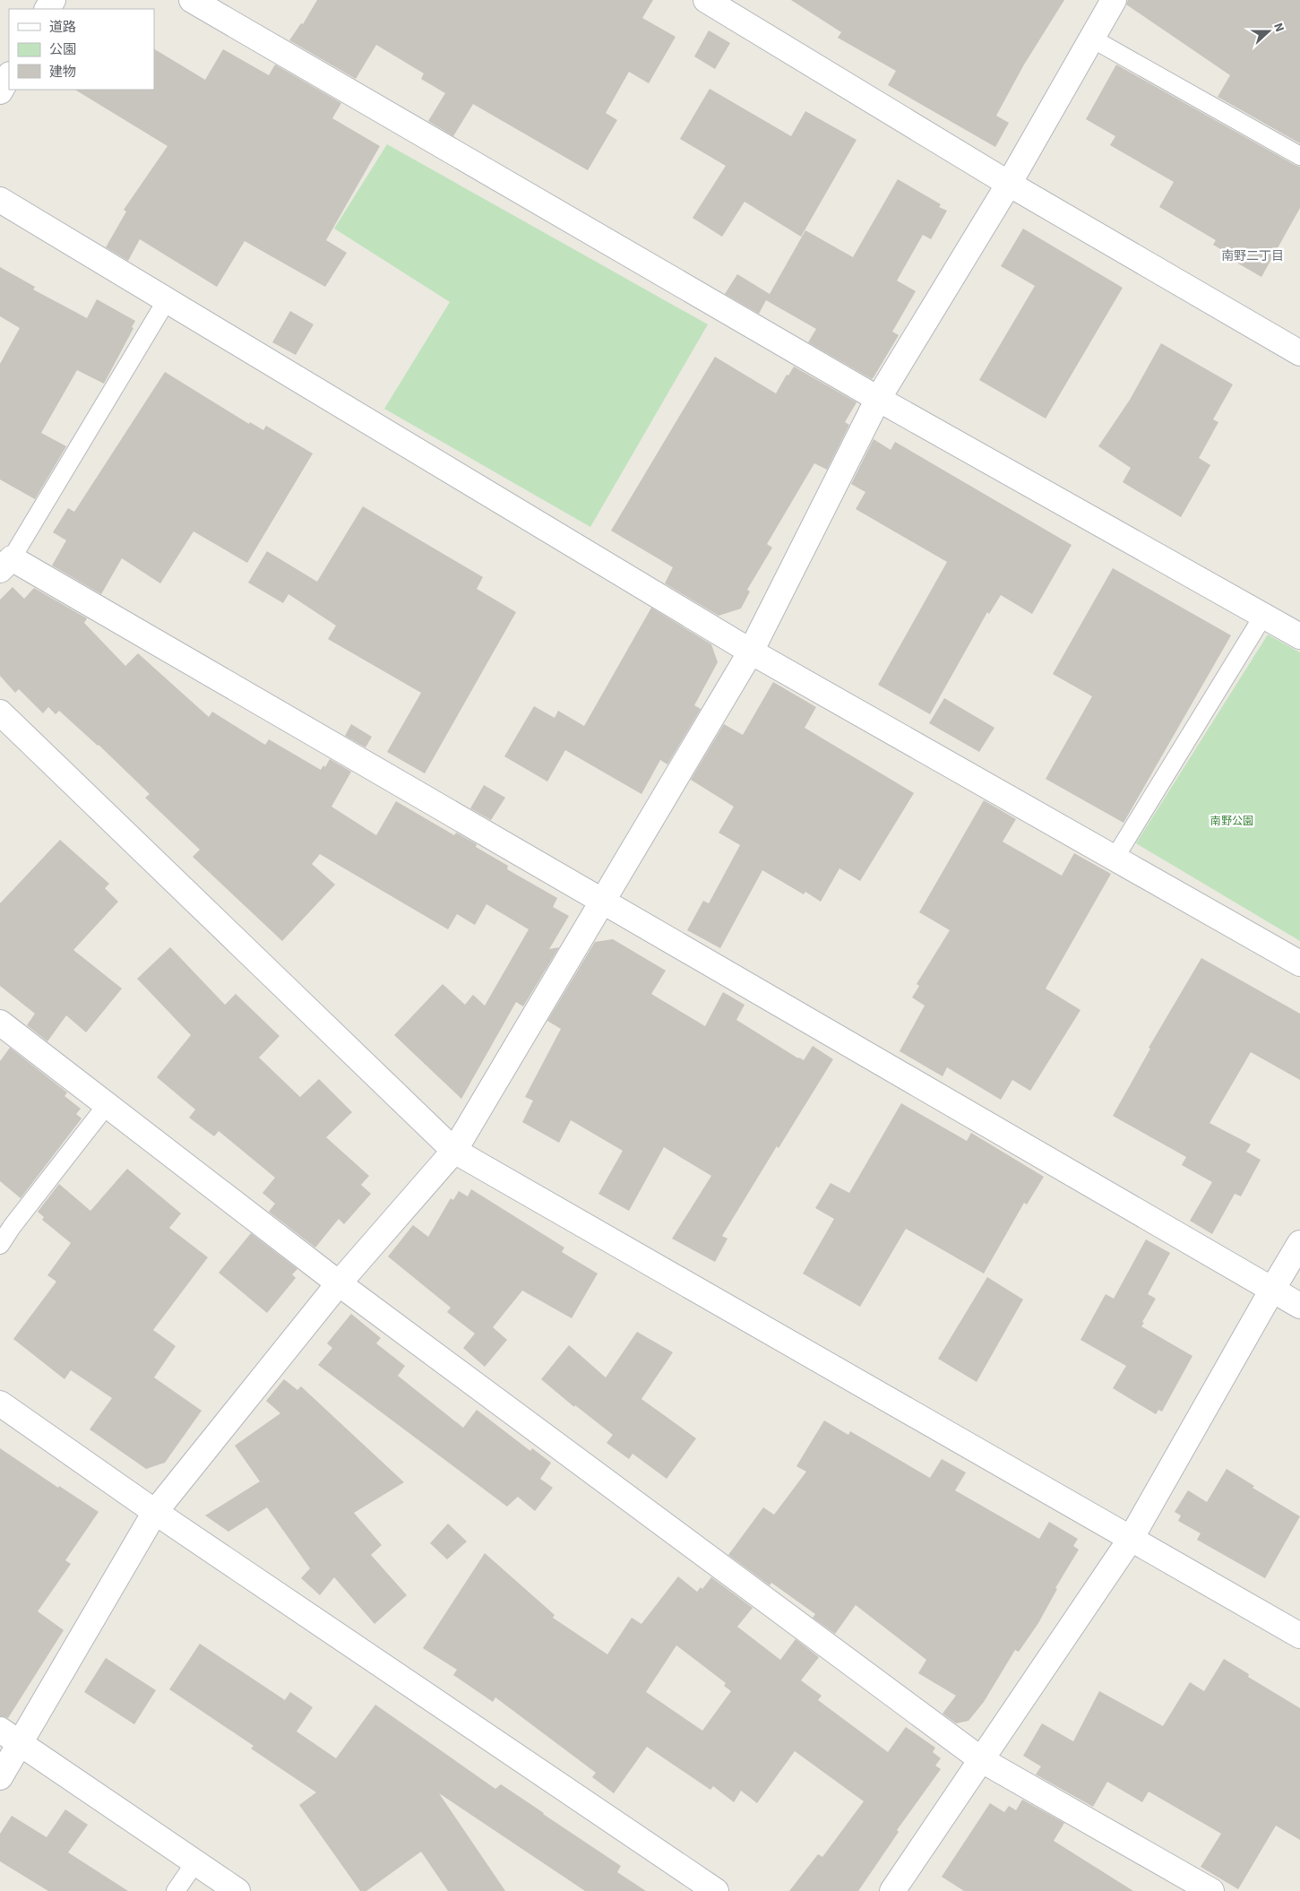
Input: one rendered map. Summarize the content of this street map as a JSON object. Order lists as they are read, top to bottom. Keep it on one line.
{"districts":["南野二丁目"],"parks":["南野公園"],"legend":["道路","公園","建物"],"north":"right"}
